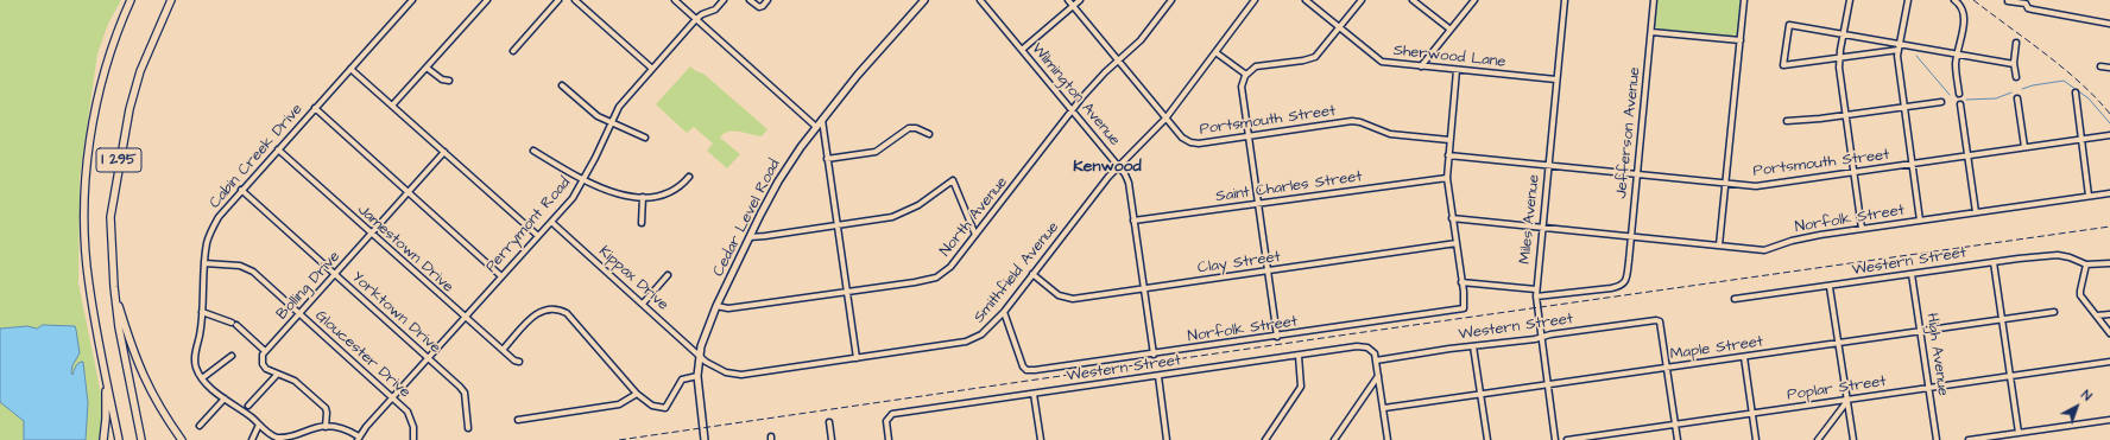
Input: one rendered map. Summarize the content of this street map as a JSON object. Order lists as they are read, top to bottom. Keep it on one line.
{"streets":{"highway":["I 295"],"main road":["Cedar Level Road"],"street":["Sherwood Lane","Wilmington Avenue","Portsmouth Street","Jefferson Avenue","Cabin Creek Drive","Saint Charles Street","North Avenue","Miles Avenue","Norfolk Street","Perrymont Road","Jamestown Drive","Western Street","Clay Street","Smithfield Avenue","Kippax Drive","Bolling Drive","Yorktown Drive","Maple Street","Gloucester Drive","High Avenue","Poplar Street"]},"crossings":[["Sherwood Lane","Miles Avenue"],["Wilmington Avenue","Saint Charles Street"],["Wilmington Avenue","North Avenue"],["Wilmington Avenue","Norfolk Street"],["Wilmington Avenue","Clay Street"],["Wilmington Avenue","Smithfield Avenue"],["Portsmouth Street","Jefferson Avenue"],["Portsmouth Street","North Avenue"],["Portsmouth Street","Miles Avenue"],["Portsmouth Street","Smithfield Avenue"],["Jefferson Avenue","Miles Avenue"],["Jefferson Avenue","Norfolk Street"],["Cabin Creek Drive","Jamestown Drive"],["Cabin Creek Drive","Yorktown Drive"],["Cabin Creek Drive","Gloucester Drive"],["North Avenue","Cedar Level Road"],["Cedar Level Road","Smithfield Avenue"],["Cedar Level Road","Kippax Drive"],["Miles Avenue","Norfolk Street"],["Miles Avenue","Western Street"],["Miles Avenue","Maple Street"],["Norfolk Street","Smithfield Avenue"],["Perrymont Road","Jamestown Drive"],["Perrymont Road","Kippax Drive"],["Perrymont Road","Yorktown Drive"],["Perrymont Road","Gloucester Drive"],["Jamestown Drive","Bolling Drive"],["Western Street","Maple Street"],["Western Street","High Avenue"],["Clay Street","Smithfield Avenue"],["Smithfield Avenue","Kippax Drive"],["Bolling Drive","Yorktown Drive"],["Bolling Drive","Gloucester Drive"],["Maple Street","High Avenue"],["High Avenue","Poplar Street"]],"districts":["Kenwood"],"north":"top right"}
